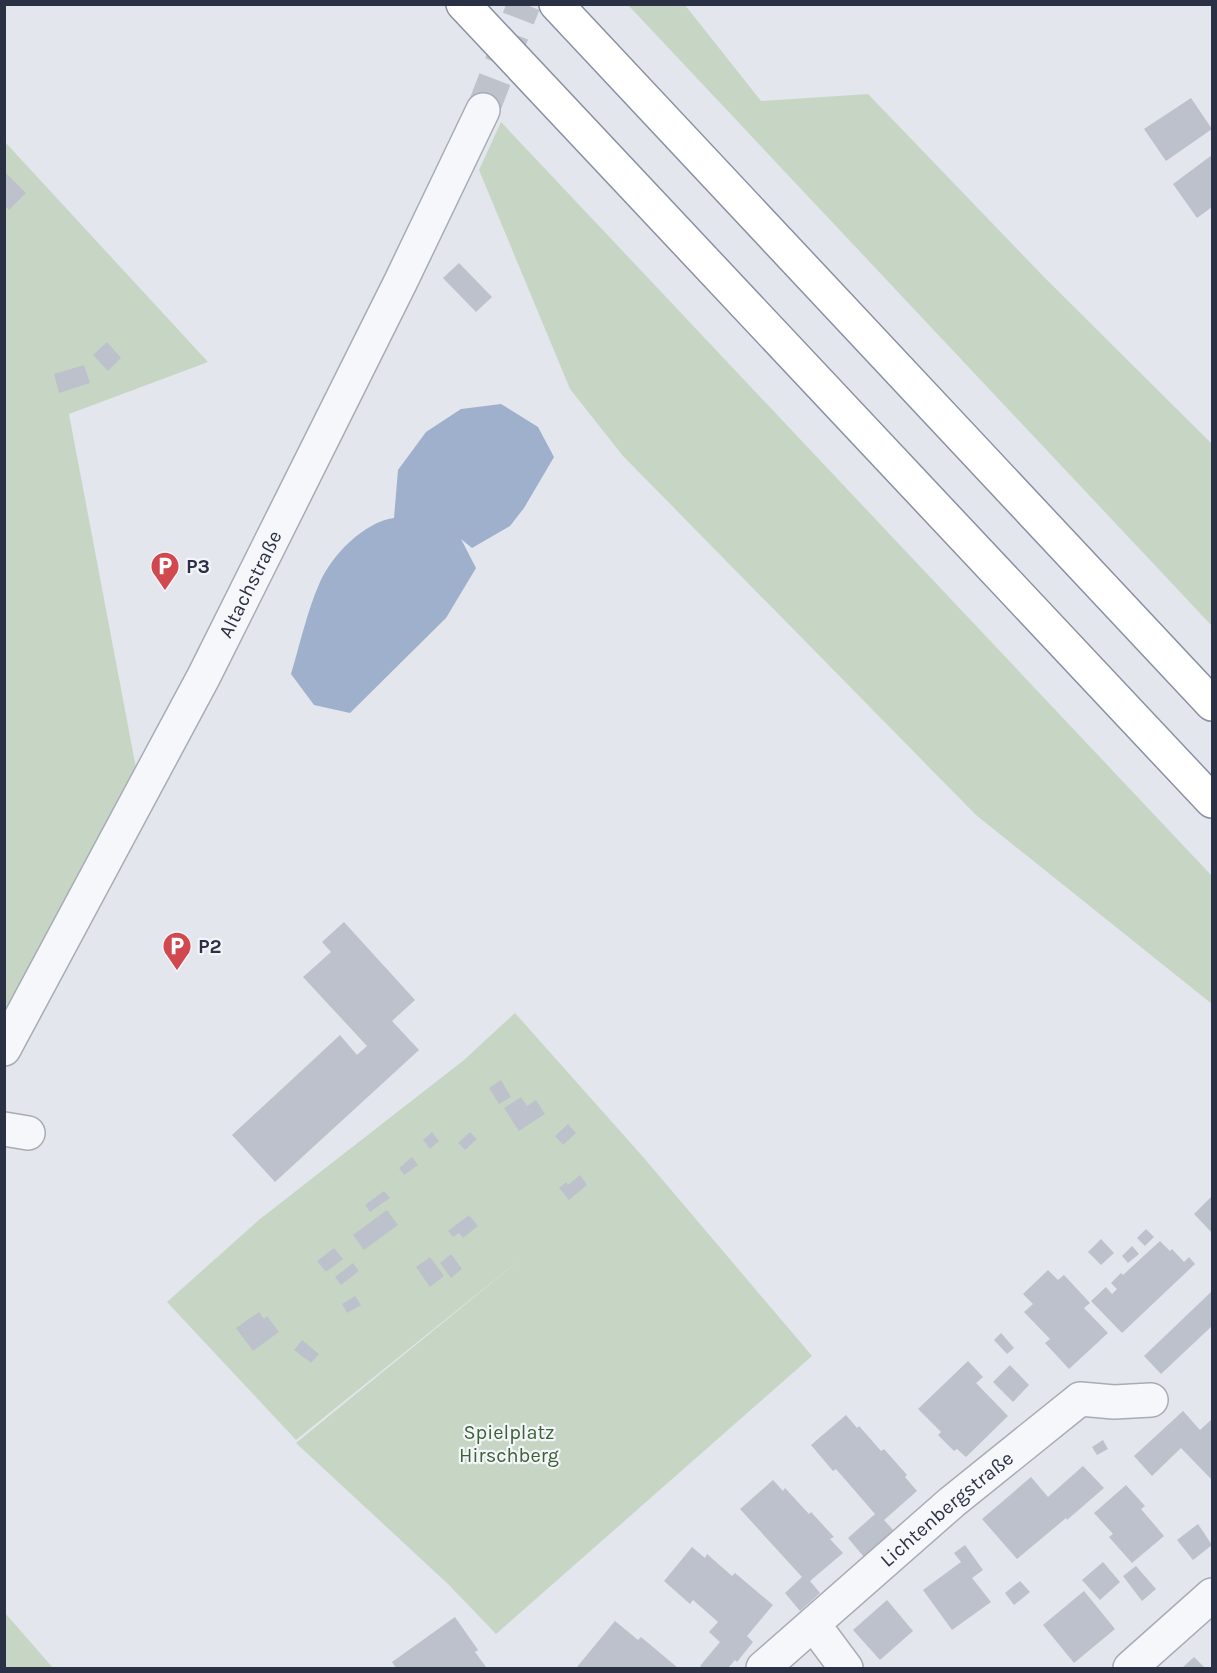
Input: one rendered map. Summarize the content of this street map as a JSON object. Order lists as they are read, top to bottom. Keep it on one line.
{"streets":{"street":["Altachstraße","Lichtenbergstraße"]},"parks":["Spielplatz Hirschberg"],"places":{"parking":["P3","P2"]}}
